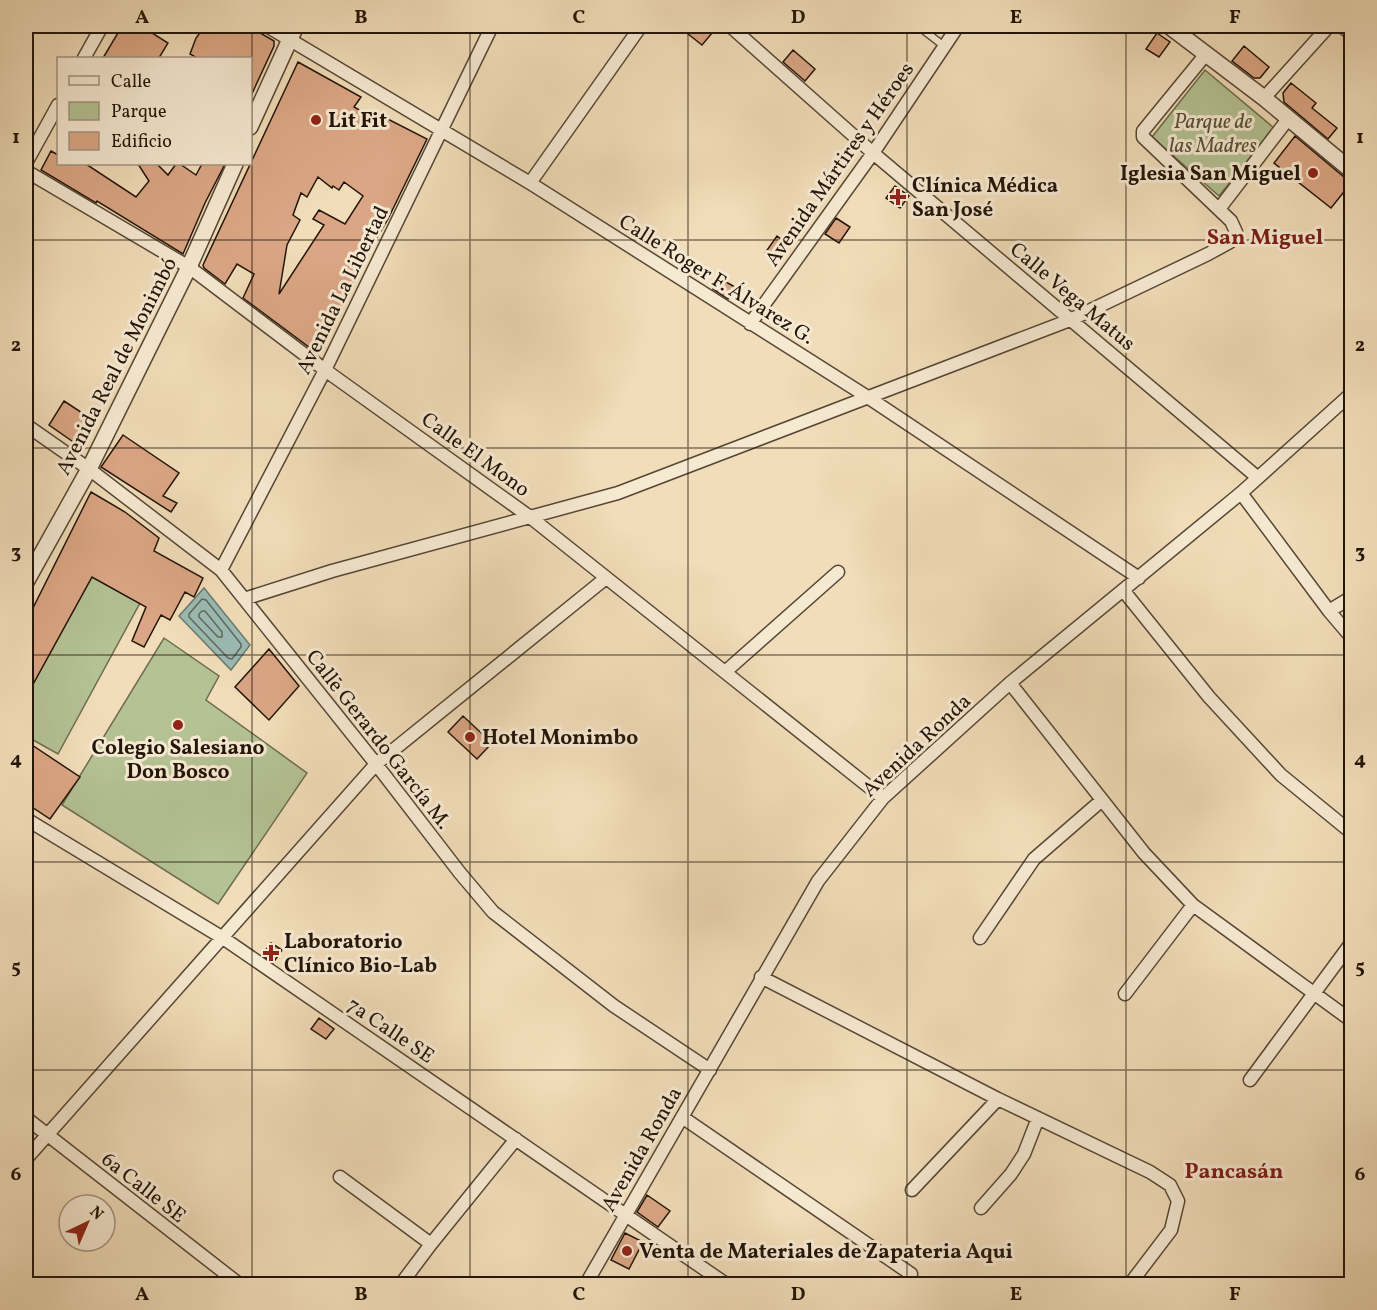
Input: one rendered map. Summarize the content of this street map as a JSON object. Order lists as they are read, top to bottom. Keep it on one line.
{"streets":{"street":["Avenida Mártires y Héroes","Calle Roger F. Álvarez G.","Avenida La Libertad","Calle Vega Matus","Avenida Real de Monimbó","Calle El Mono","Calle Gerardo García M.","Avenida Ronda","7a Calle SE","6a Calle SE"]},"crossings":[["Avenida Mártires y Héroes","Calle Roger F. Álvarez G."],["Avenida Mártires y Héroes","Calle Vega Matus"],["Calle Roger F. Álvarez G.","Avenida La Libertad"],["Calle Roger F. Álvarez G.","Avenida Ronda"],["Avenida La Libertad","Calle El Mono"],["Avenida La Libertad","Calle Gerardo García M."],["Calle Vega Matus","Avenida Ronda"],["Avenida Real de Monimbó","Calle El Mono"],["Avenida Real de Monimbó","Calle Gerardo García M."],["Calle El Mono","Avenida Ronda"],["Calle Gerardo García M.","Avenida Ronda"],["Avenida Ronda","7a Calle SE"]],"districts":["San Miguel","Pancasán"],"parks":["Parque de las Madres"],"places":{"other":["Lit Fit","Iglesia San Miguel","Colegio Salesiano Don Bosco","Hotel Monimbo","Venta de Materiales de Zapateria Aqui"],"health":["Clínica Médica San José","Laboratorio Clínico Bio-Lab"]},"legend":["Calle","Parque","Edificio"],"north":"top right","grid":{"columns":["A","B","C","D","E","F"],"rows":["1","2","3","4","5","6"]}}
